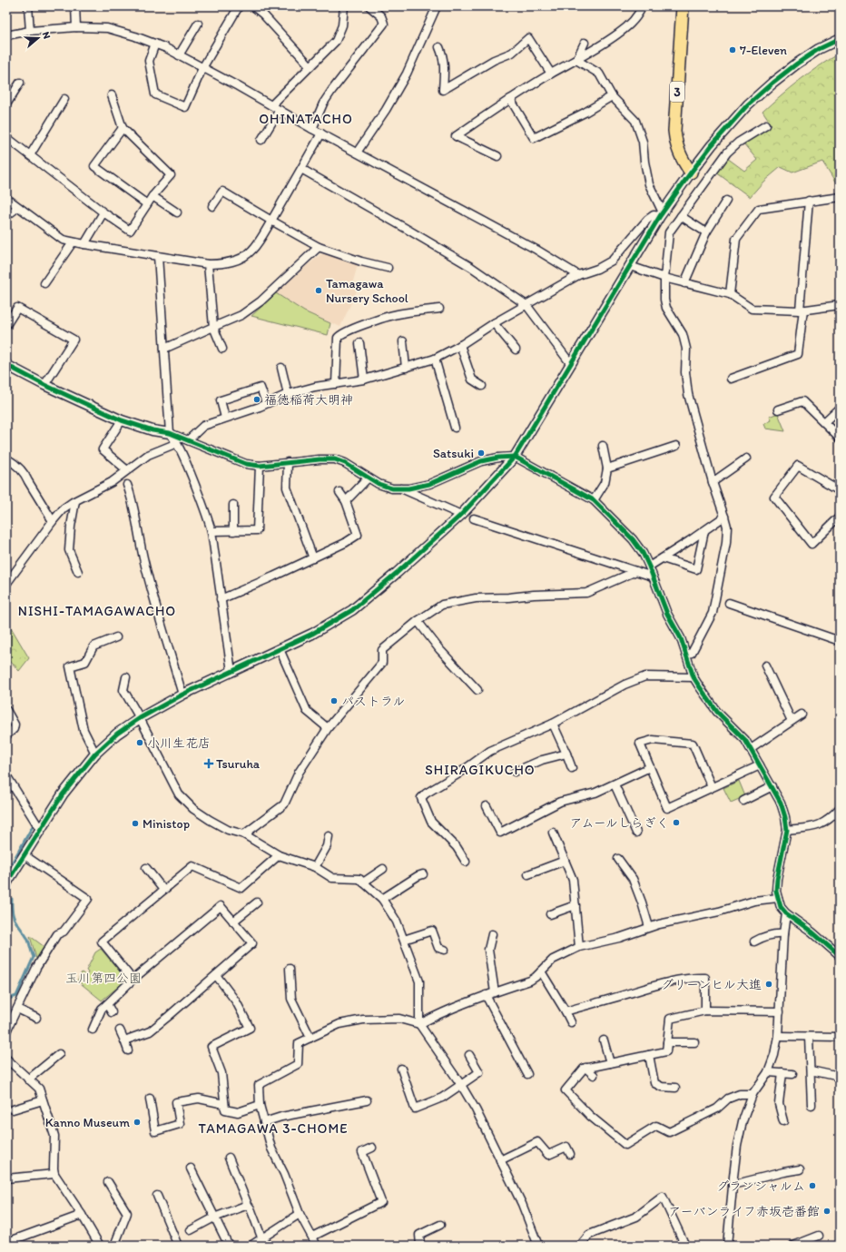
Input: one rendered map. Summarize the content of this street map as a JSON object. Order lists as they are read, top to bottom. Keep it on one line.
{"streets":{"main road":["3"]},"districts":["OHINATACHO","NISHI-TAMAGAWACHO","SHIRAGIKUCHO","TAMAGAWA 3-CHOME"],"parks":["玉川第四公園"],"places":{"other":["7-Eleven","Tamagawa Nursery School","福徳稲荷大明神","Satsuki","パストラル","小川生花店","アムールしらぎく","Ministop","グリーンヒル大進","Kanno Museum","グランシャルム","アーバンライフ赤坂壱番館"],"health":["Tsuruha"]},"north":"right"}
